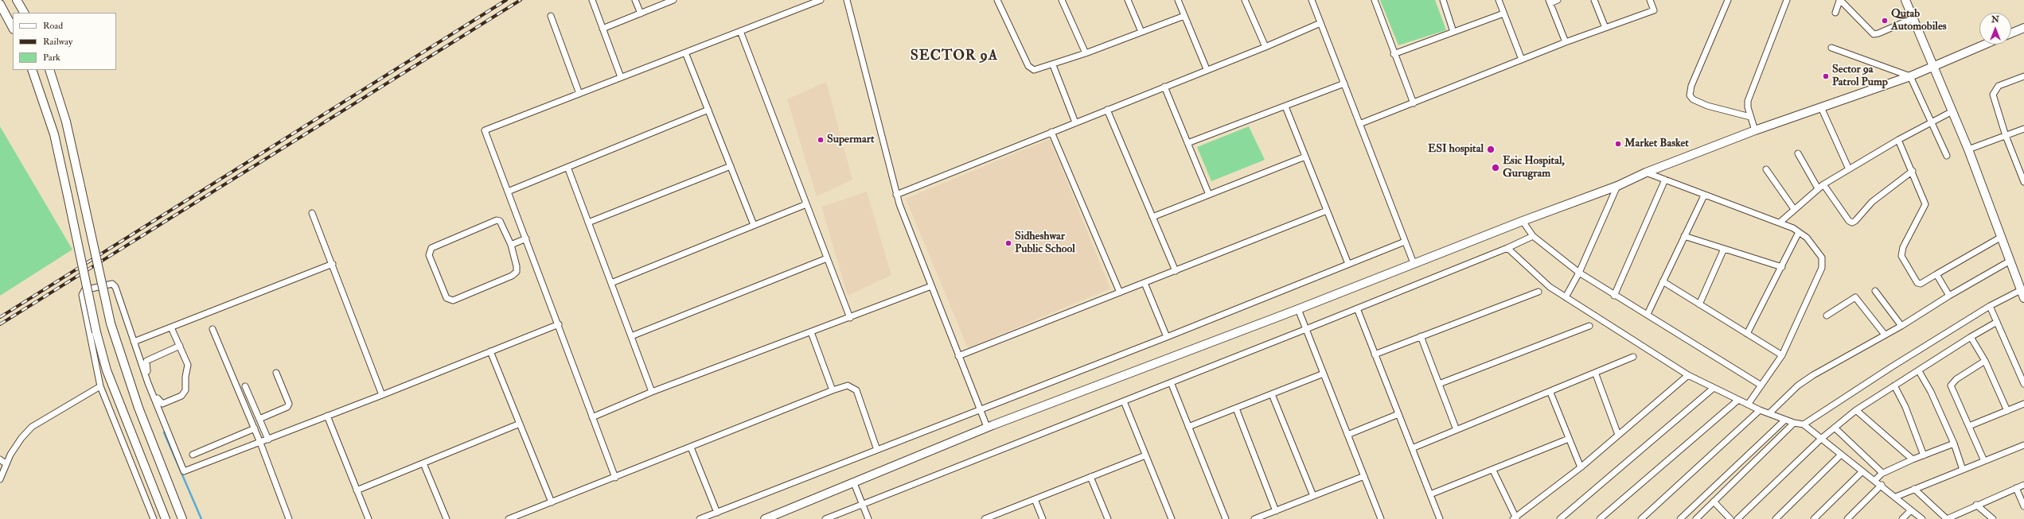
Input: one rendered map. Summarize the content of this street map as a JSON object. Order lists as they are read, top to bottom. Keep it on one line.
{"districts":["SECTOR 9A"],"places":["Qutab Automobiles","Sector 9a Patrol Pump","Supermart","Market Basket","ESI hospital","Esic Hospital, Gurugram","Sidheshwar Public School"],"legend":["Road","Railway","Park"],"north":"top"}
